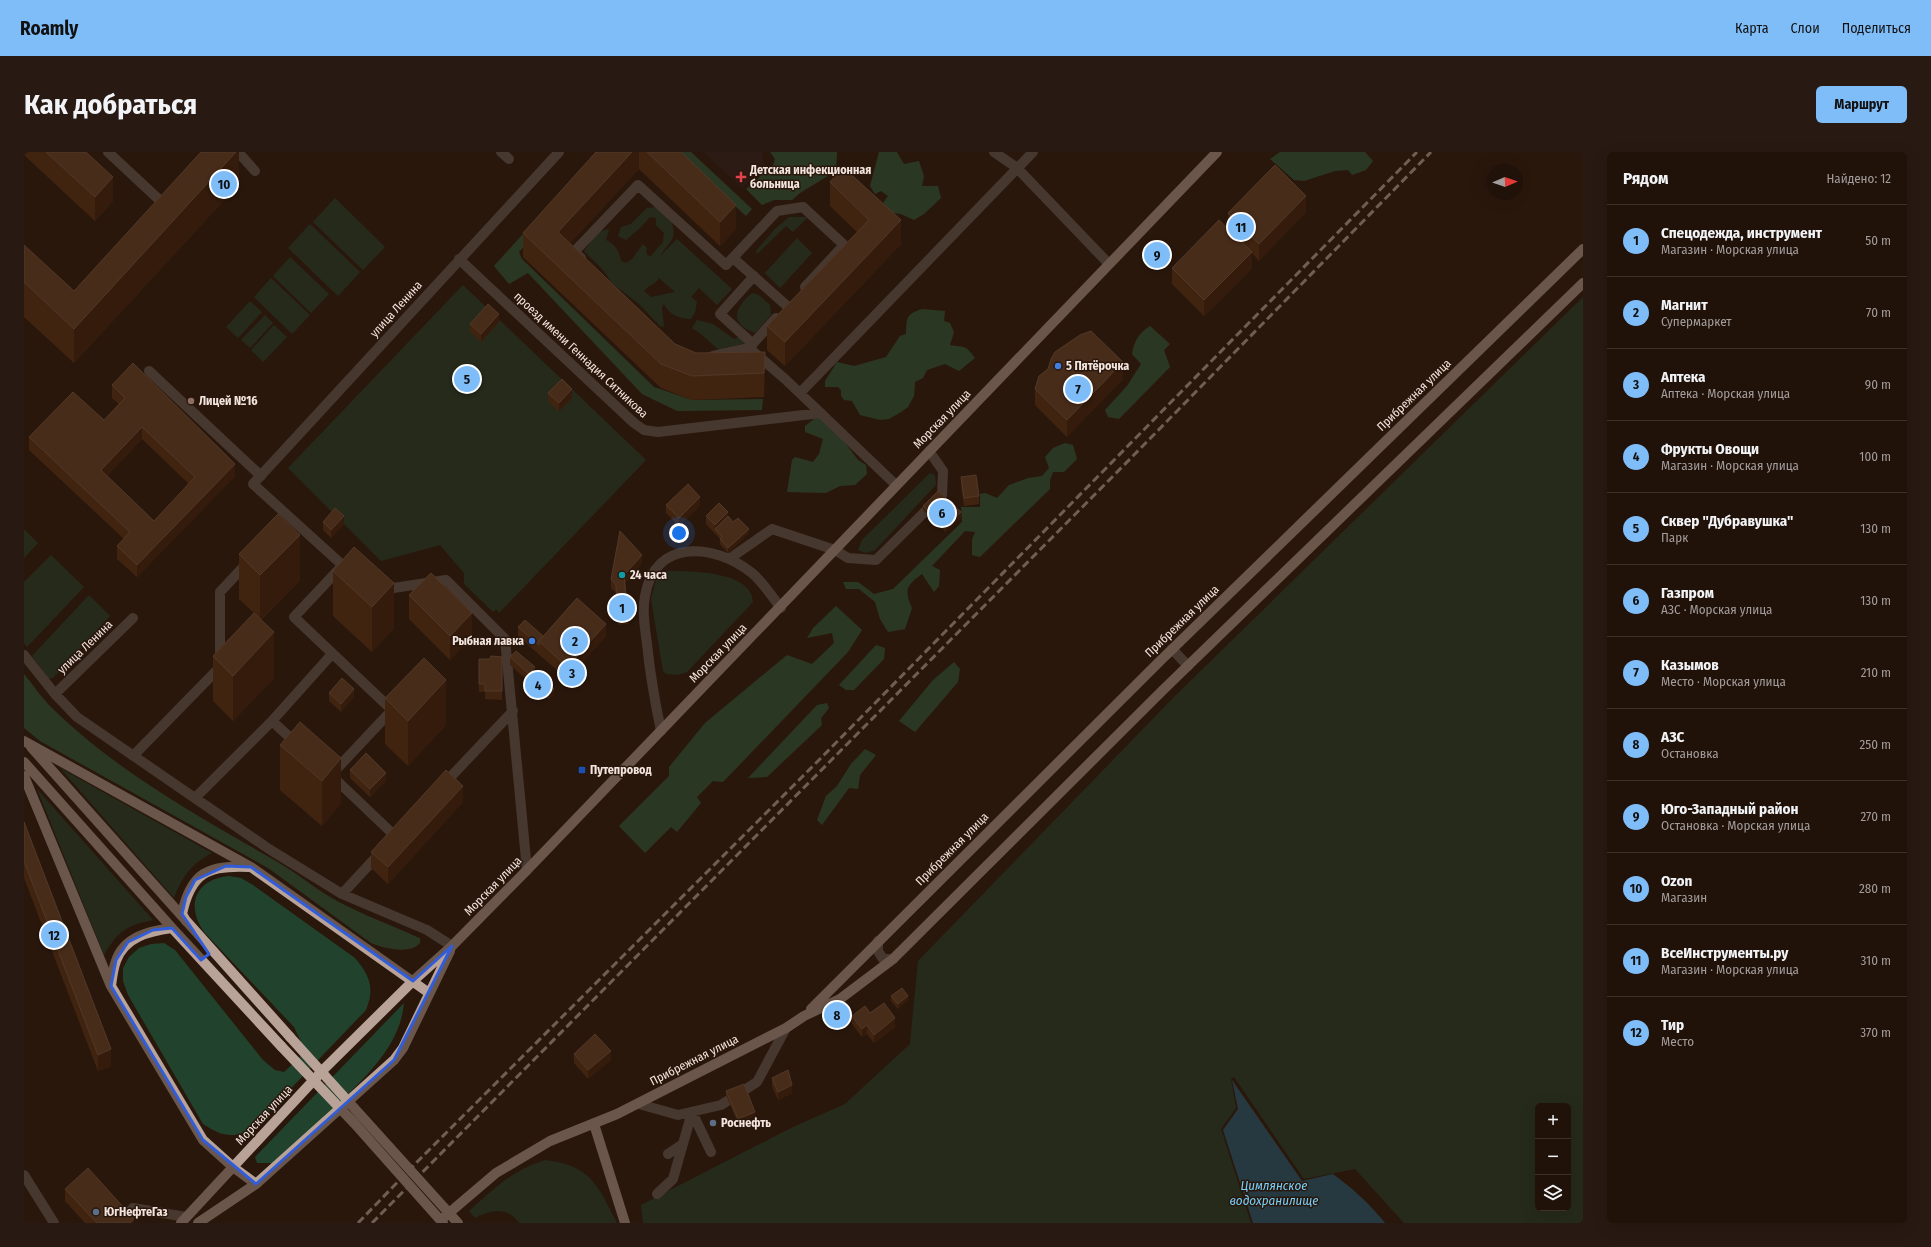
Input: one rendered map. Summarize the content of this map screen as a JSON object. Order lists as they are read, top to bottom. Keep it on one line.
{"streets":{"main road":["Прибрежная улица","Морская улица"],"street":["улица Ленина","проезд имени Геннадия Ситникова"]},"crossings":[["улица Ленина","проезд имени Геннадия Ситникова"]],"water":["Цимлянское водохранилище"],"places":{"health":["Детская инфекционная больница"],"other":["5 Пятёрочка","Лицей №16","24 часа","Рыбная лавка","Роснефть","ЮгНефтеГаз"],"transit":["Путепровод"]},"north":"right","page":{"header":"Roamly","nav":["Карта","Слои","Поделиться"],"buttons":"Маршрут","title":"Как добраться","heading":["Рядом","Найдено: 12"],"pins":["10","11","9","5","7","6","1","2","3","4","12","8"],"list":[{"mark":"1","name":"Спецодежда, инструмент","note":"Магазин · Морская улица","value":"50 m"},{"mark":"2","name":"Магнит","note":"Супермаркет","value":"70 m"},{"mark":"3","name":"Аптека","note":"Аптека · Морская улица","value":"90 m"},{"mark":"4","name":"Фрукты Овощи","note":"Магазин · Морская улица","value":"100 m"},{"mark":"5","name":"Сквер \"Дубравушка\"","note":"Парк","value":"130 m"},{"mark":"6","name":"Газпром","note":"АЗС · Морская улица","value":"130 m"},{"mark":"7","name":"Казымов","note":"Место · Морская улица","value":"210 m"},{"mark":"8","name":"АЗС","note":"Остановка","value":"250 m"},{"mark":"9","name":"Юго-Западный район","note":"Остановка · Морская улица","value":"270 m"},{"mark":"10","name":"Ozon","note":"Магазин","value":"280 m"},{"mark":"11","name":"ВсеИнструменты.ру","note":"Магазин · Морская улица","value":"310 m"},{"mark":"12","name":"Тир","note":"Место","value":"370 m"}],"map_buttons":["+","−"]}}
